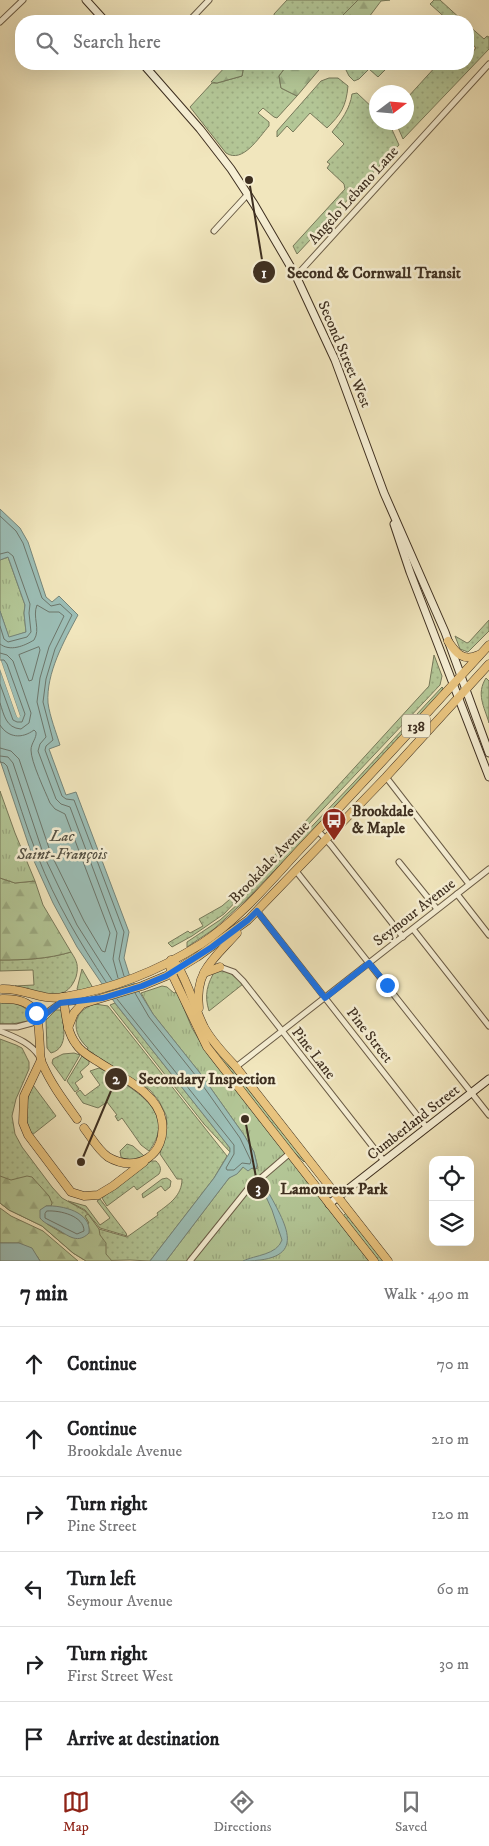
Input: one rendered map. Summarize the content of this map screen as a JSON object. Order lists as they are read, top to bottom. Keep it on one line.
{"streets":{"main road":["Second Street West","138","Brookdale Avenue","Cumberland Street"],"street":["Angelo Lebano Lane","Seymour Avenue","Pine Street","Pine Lane"]},"crossings":[["Angelo Lebano Lane","Second Street West"],["Second Street West","Brookdale Avenue"],["Brookdale Avenue","Pine Street"],["Seymour Avenue","Pine Street"],["Seymour Avenue","Pine Lane"],["Pine Street","Cumberland Street"],["Pine Lane","Cumberland Street"]],"water":["Lac Saint-François"],"places":{"other":["Second & Cornwall Transit","Lamoureux Park","Secondary Inspection"],"bus stop":["Brookdale & Maple"]},"north":"right","page":{"search":"Search here","heading":["7 min","Walk · 490 m"],"list":[["Continue","70 m"],["Continue","Brookdale Avenue","210 m"],["Turn right","Pine Street","120 m"],["Turn left","Seymour Avenue","60 m"],["Turn right","First Street West","30 m"],"Arrive at destination"],"nav":["Map","Directions","Saved"]}}
